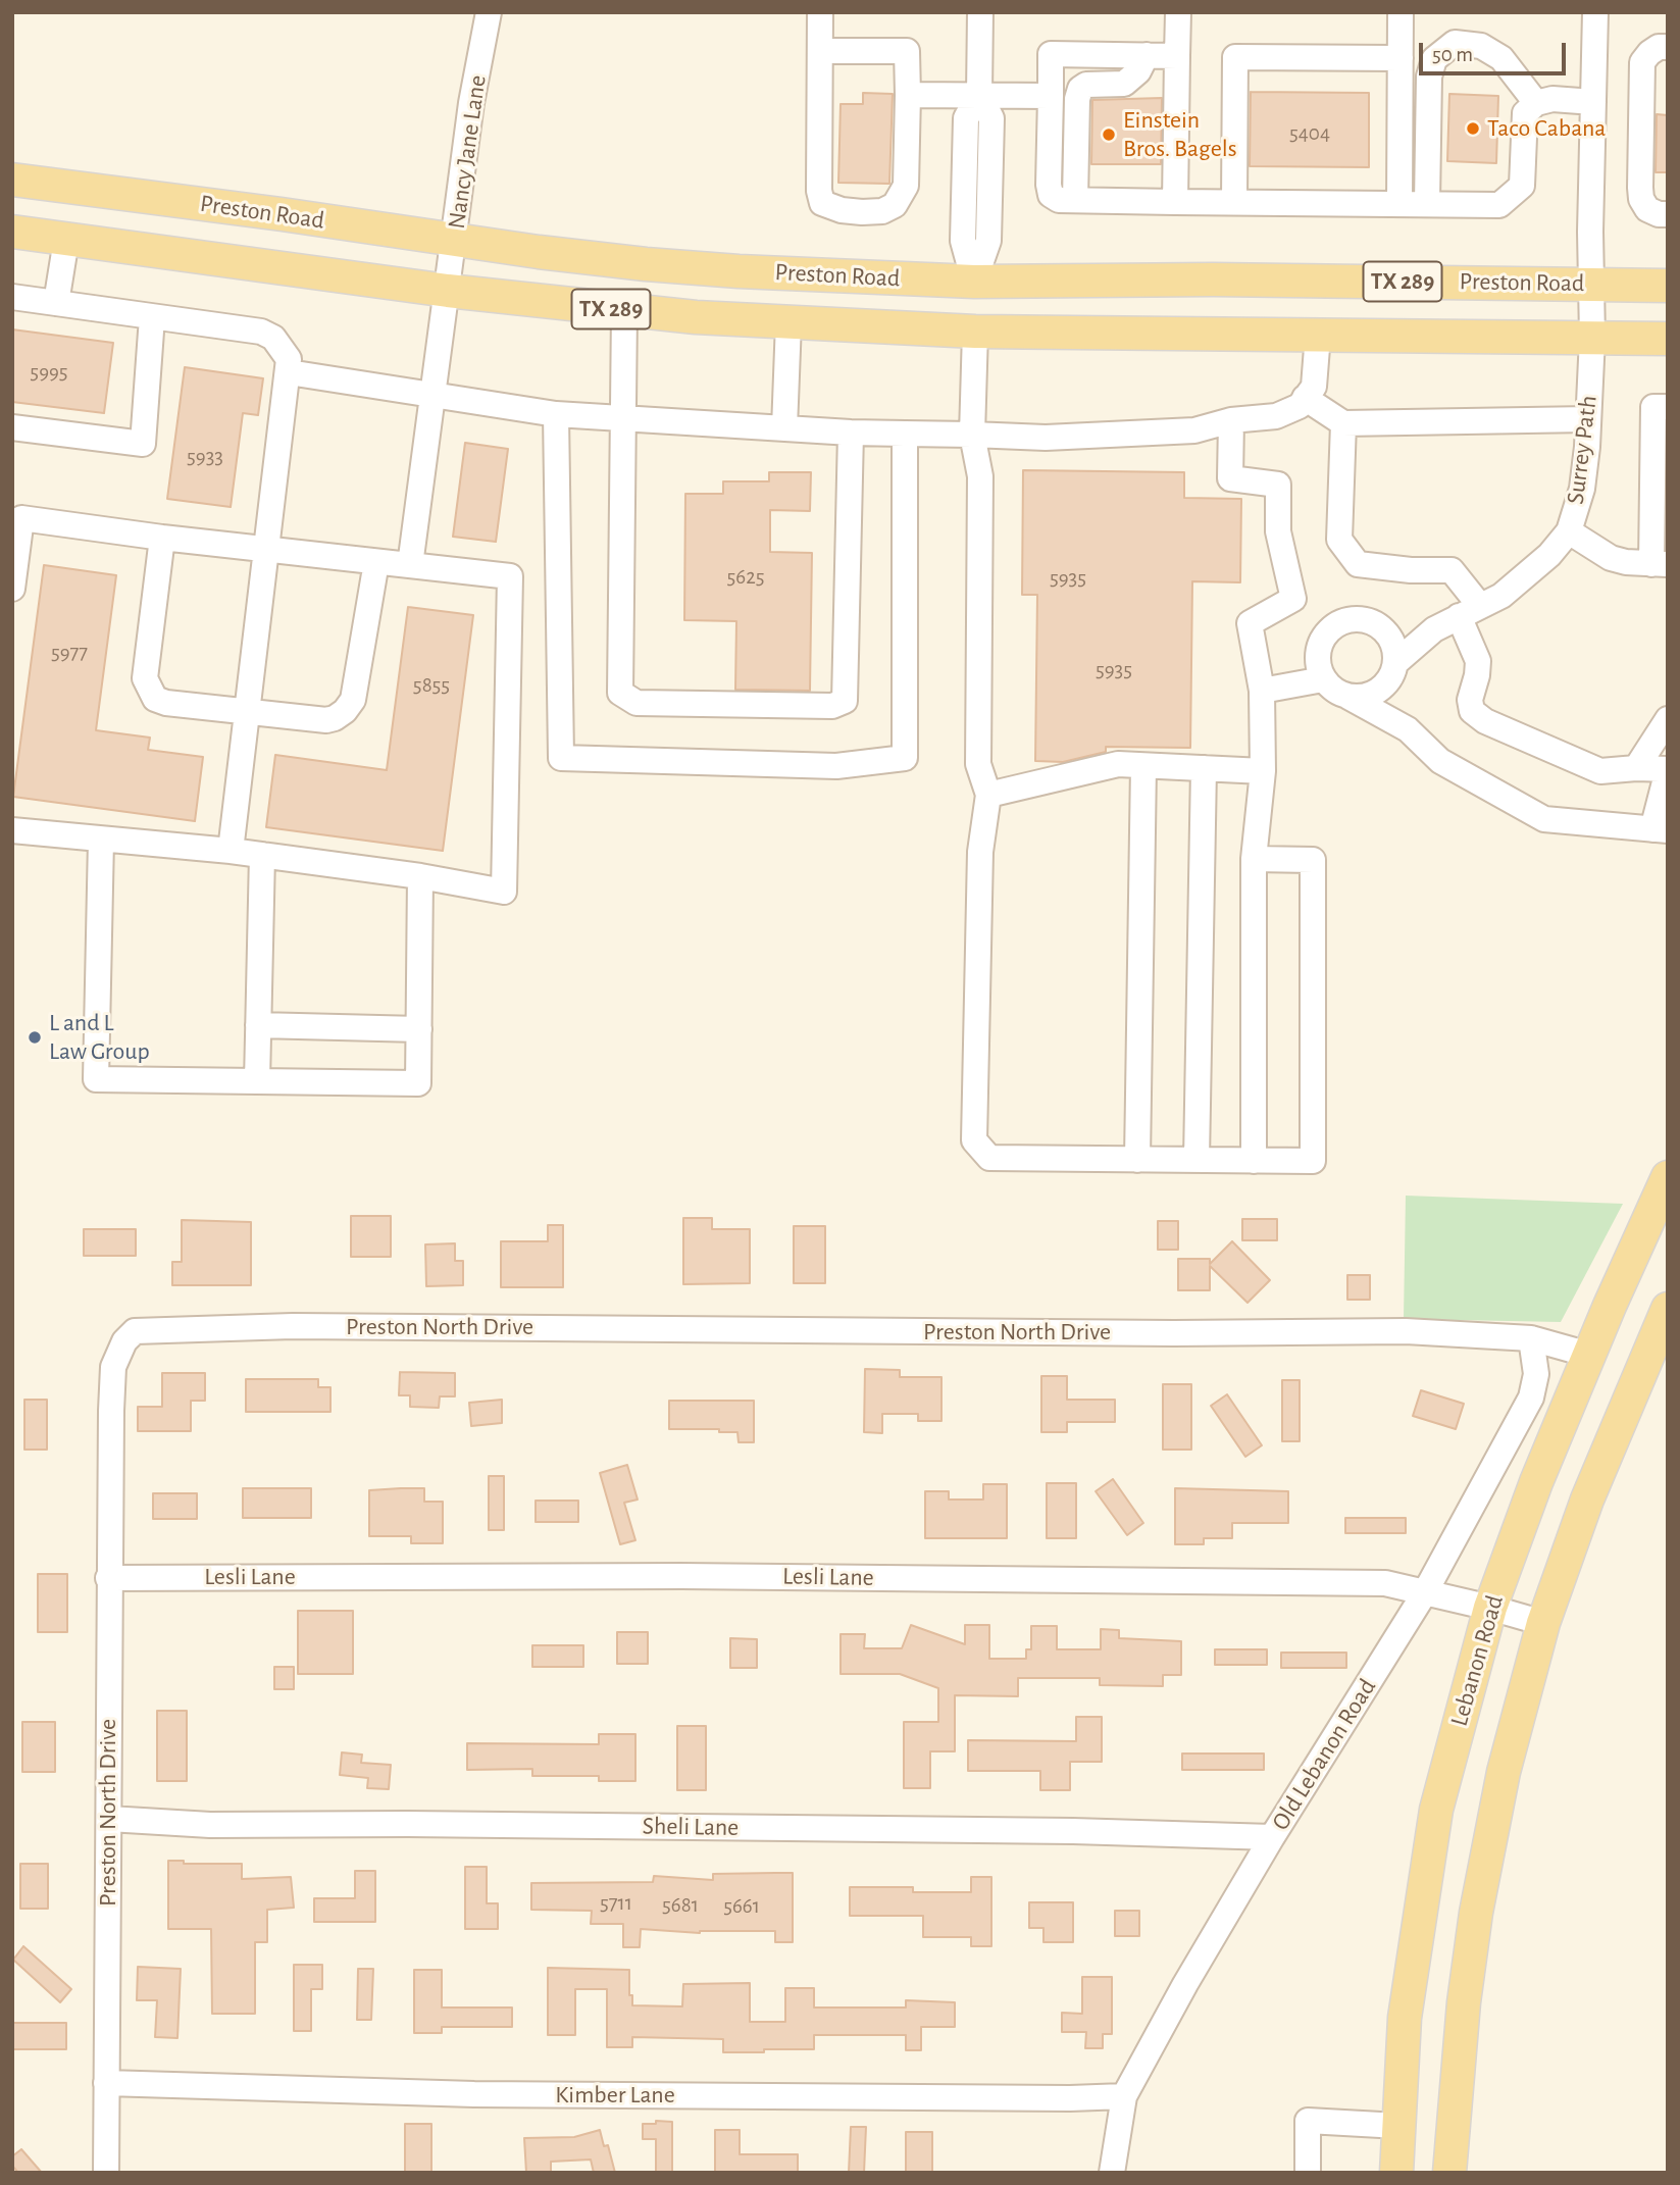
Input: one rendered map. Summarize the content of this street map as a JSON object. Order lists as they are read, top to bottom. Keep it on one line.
{"streets":{"main road":["Preston Road","TX 289","Lebanon Road"],"street":["Nancy Jane Lane","Surrey Path","Preston North Drive","Lesli Lane","Old Lebanon Road","Sheli Lane","Kimber Lane"]},"crossings":[["Nancy Jane Lane","Preston Road"],["Preston Road","Surrey Path"],["Preston North Drive","Lesli Lane"],["Preston North Drive","Lebanon Road"],["Preston North Drive","Old Lebanon Road"],["Preston North Drive","Sheli Lane"],["Preston North Drive","Kimber Lane"],["Lesli Lane","Lebanon Road"],["Lesli Lane","Old Lebanon Road"],["Old Lebanon Road","Sheli Lane"],["Old Lebanon Road","Kimber Lane"]],"places":["Taco Cabana","Einstein Bros. Bagels","L and L Law Group"],"house_numbers":["5404","5995","5933","5625","5935","5977","5935","5855","5711","5681","5661"],"scale_bar":"50 m"}
